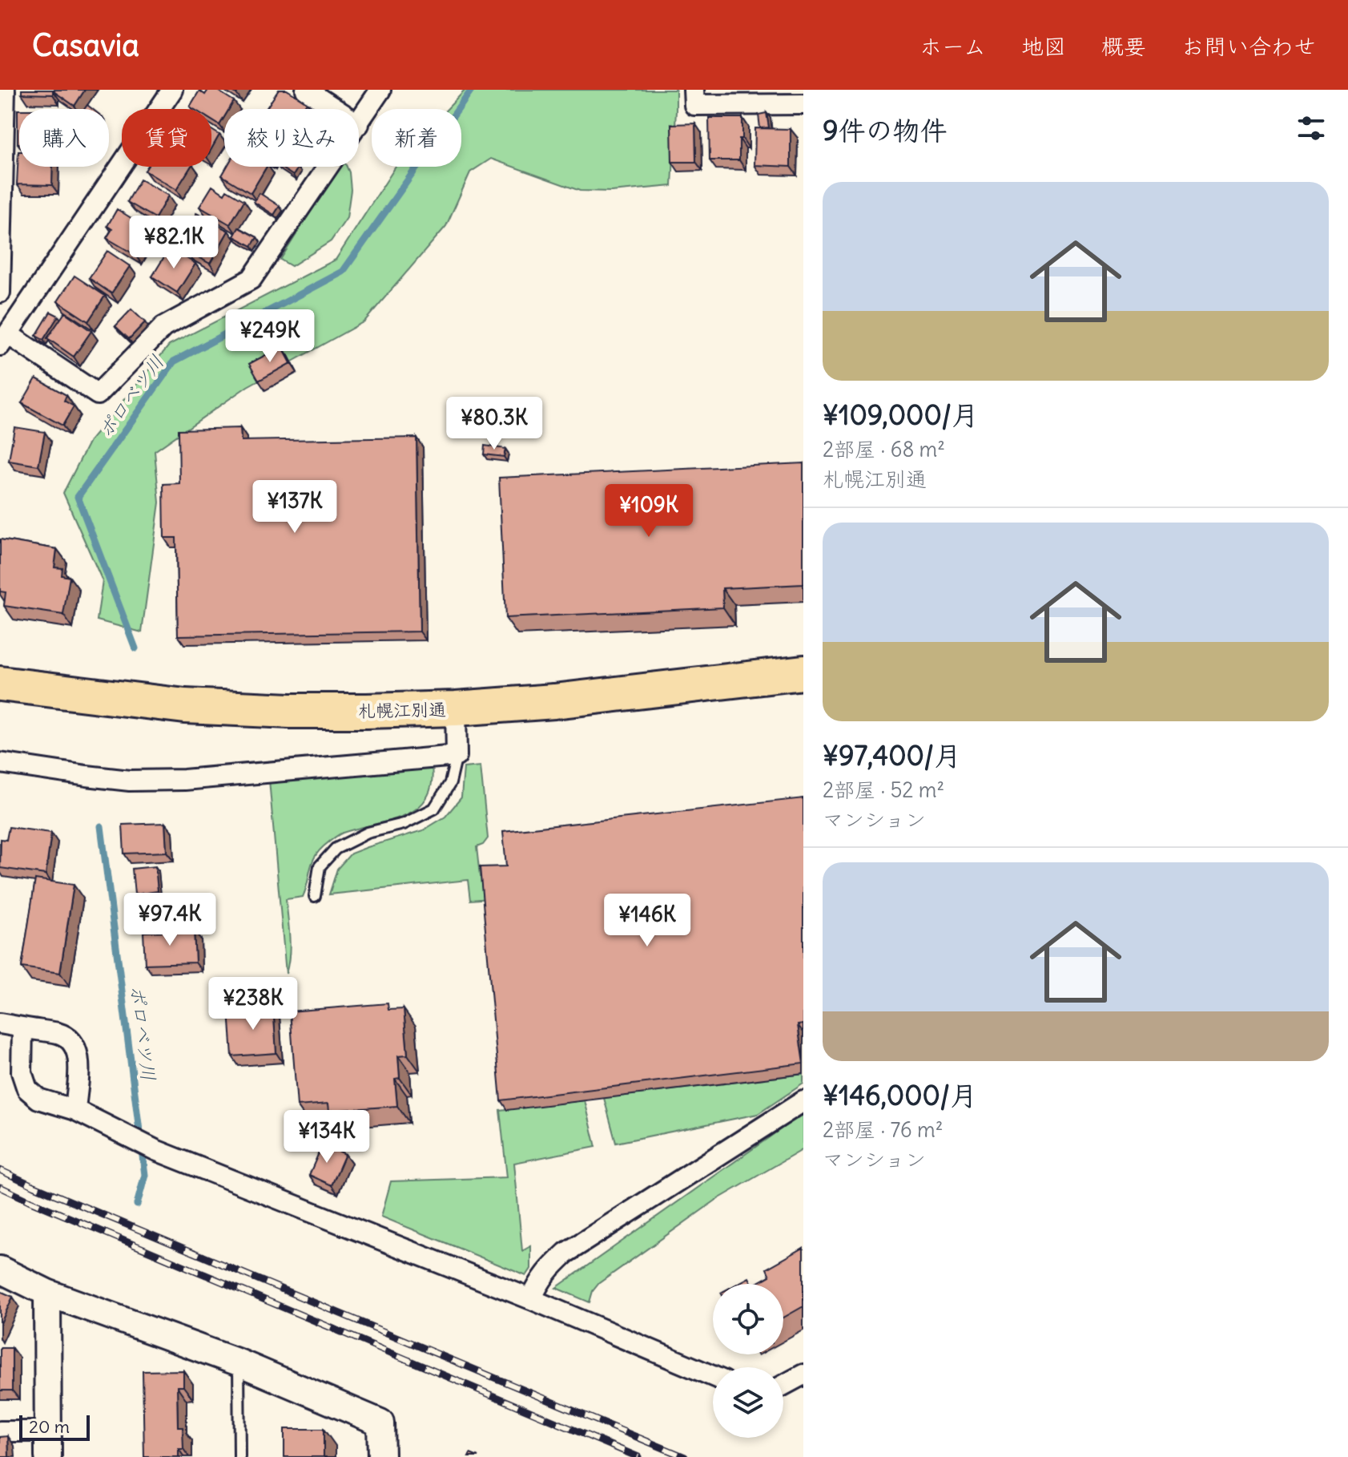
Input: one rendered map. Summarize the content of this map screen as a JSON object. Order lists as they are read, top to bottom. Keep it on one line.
{"streets":{"highway":["札幌江別通"]},"water":["ポロベツ川"],"scale_bar":"20 m","page":{"header":"Casavia","nav":["ホーム","地図","概要","お問い合わせ"],"heading":"9件の物件","chip":["購入","賃貸","絞り込み","新着"],"list":[{"name":"¥109,000/月","note":"2部屋 · 68 m² · 札幌江別通"},{"name":"¥97,400/月","note":"2部屋 · 52 m² · マンション"},{"name":"¥146,000/月","note":"2部屋 · 76 m² · マンション"}],"price":["¥82.1K","¥249K","¥80.3K","¥137K","¥109K","¥97.4K","¥146K","¥238K","¥134K"],"scale":"20 m"}}
